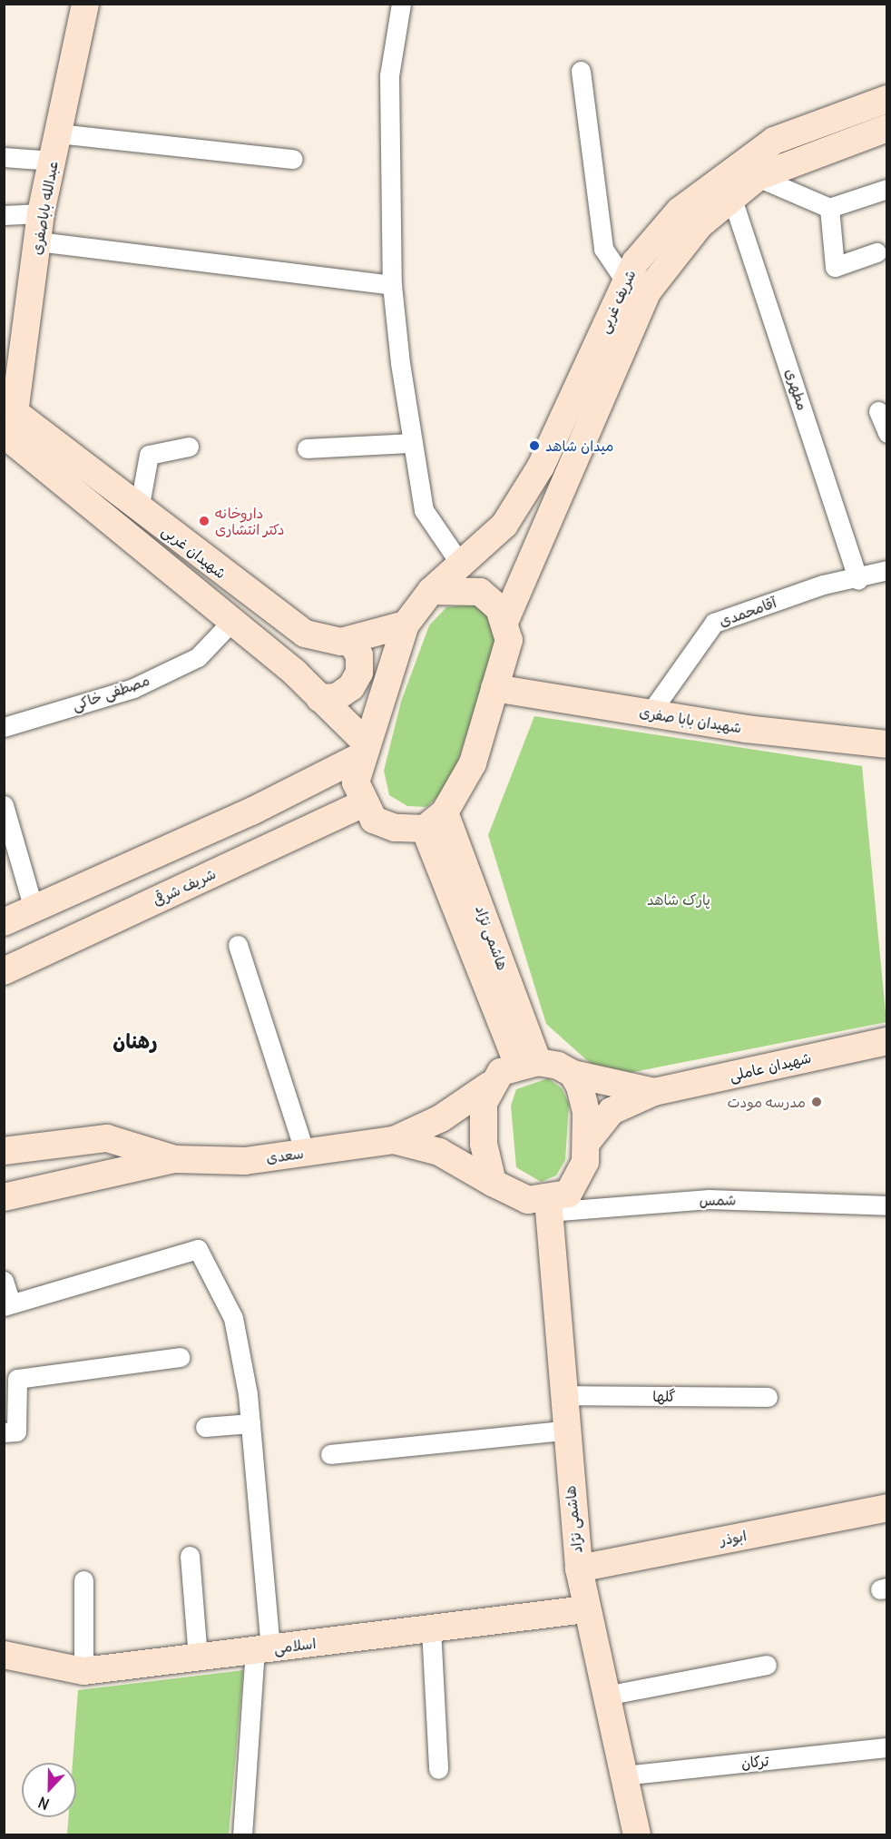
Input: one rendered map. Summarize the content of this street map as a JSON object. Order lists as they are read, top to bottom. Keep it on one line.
{"streets":{"main road":["عبدالله باباصفری","شریف غربی","شهیدان غربی","شهیدان بابا صفری","شریف شرقی","هاشمی نژاد","شهیدان عاملی","سعدی","ابوذر","اسلامی"],"street":["مطهری","آقامحمدی","مصطفی خاکی","شمس","گلها","ترکان"]},"crossings":[["عبدالله باباصفری","شهیدان غربی"],["شریف غربی","مطهری"],["مطهری","آقامحمدی"],["شهیدان غربی","مصطفی خاکی"],["آقامحمدی","شهیدان بابا صفری"],["هاشمی نژاد","شهیدان عاملی"],["هاشمی نژاد","شمس"],["هاشمی نژاد","گلها"],["هاشمی نژاد","ابوذر"],["هاشمی نژاد","اسلامی"],["هاشمی نژاد","ترکان"],["شهیدان عاملی","شمس"]],"districts":["رهنان"],"parks":["پارک شاهد"],"places":["میدان شاهد","داروخانه دکتر انتشاری","مدرسه مودت"],"north":"bottom"}
